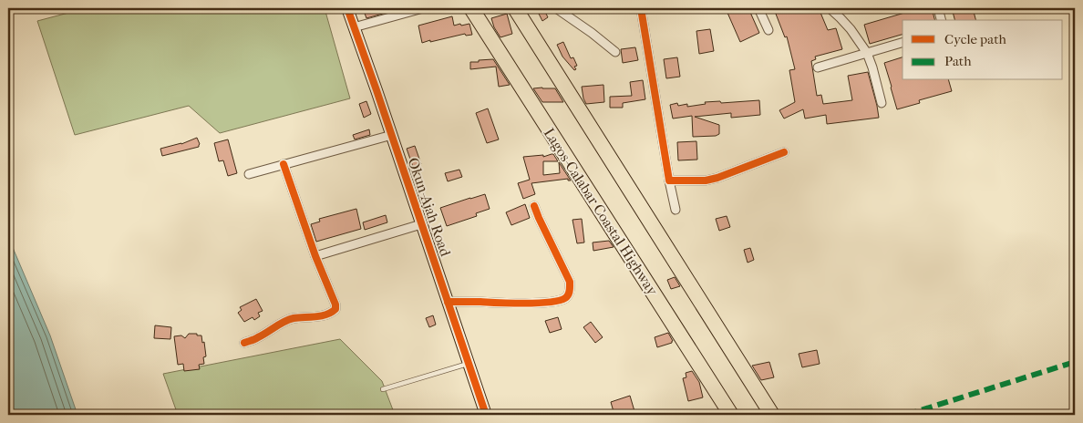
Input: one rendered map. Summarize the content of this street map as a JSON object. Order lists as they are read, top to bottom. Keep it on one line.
{"streets":{"highway":["Lagos-Calabar Coastal Highway"],"street":["Okun-Ajah Road"]},"legend":["Cycle path","Path"]}
